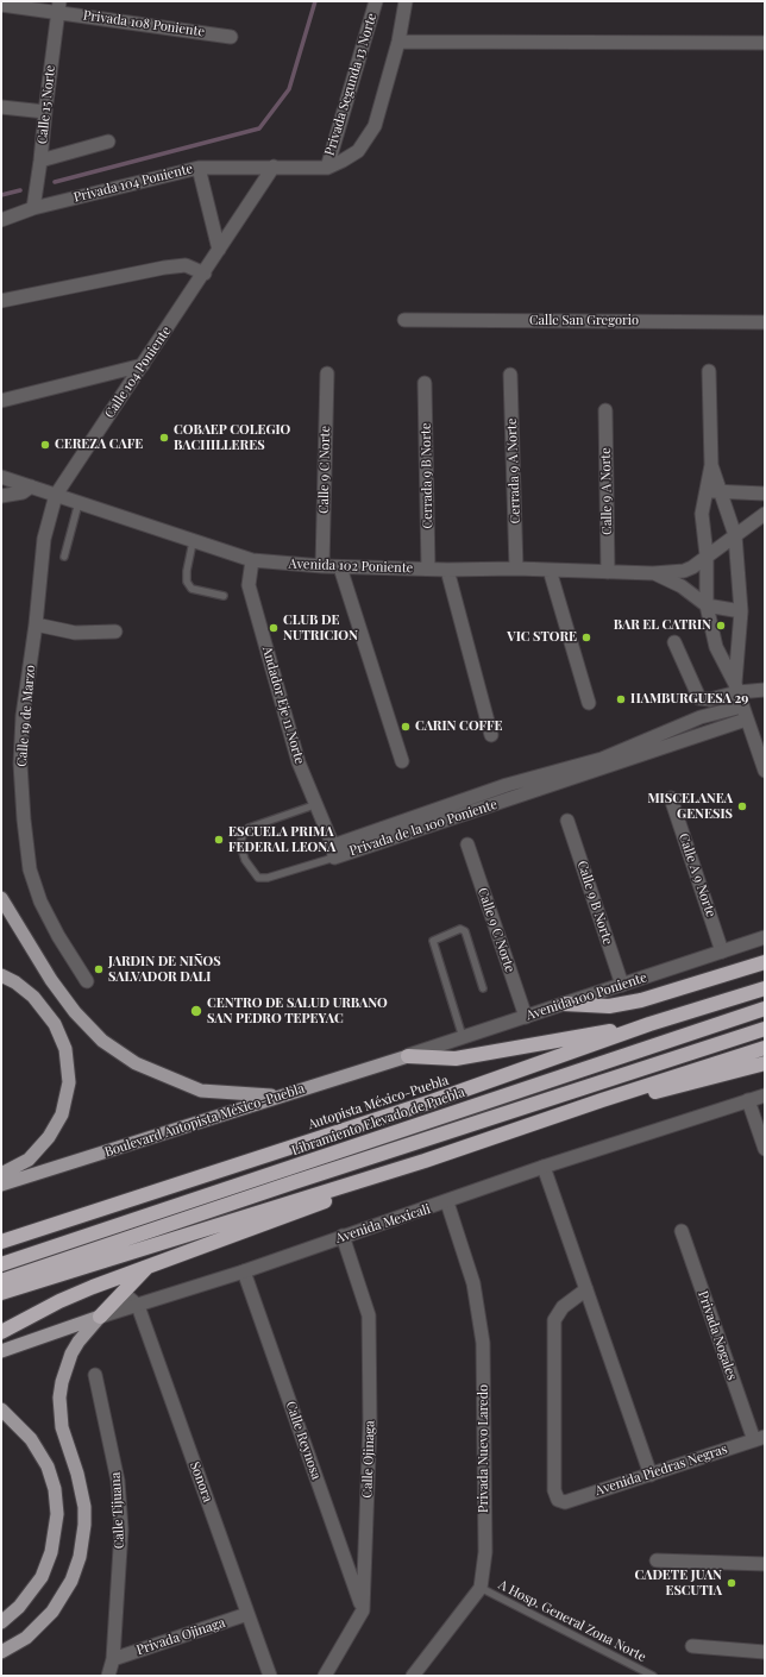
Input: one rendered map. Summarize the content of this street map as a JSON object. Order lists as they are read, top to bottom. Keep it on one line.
{"streets":{"highway":["Autopista México-Puebla","Libramiento Elevado de Puebla"],"main road":["Boulevard Autopista México-Puebla","Avenida Mexicali"],"street":["Privada 108 Poniente","Privada Segunda 13 Norte","Calle 15 Norte","Privada 104 Poniente","Calle San Gregorio","Calle 104 Poniente","Calle 9 C Norte","Cerrada 9 A Norte","Cerrada 9 B Norte","Calle 9 A Norte","Avenida 102 Poniente","Andador Eje 11 Norte","Calle 19 de Marzo","Privada de la 100 Poniente","Calle A 9 Norte","Calle 9 B Norte","Avenida 100 Poniente","Privada Nogales","Calle Reynosa","Privada Nuevo Laredo","Calle Ojinaga","Avenida Piedras Negras","Sonora","Calle Tijuana","Privada Ojinaga"],"lane":["A Hosp. General Zona Norte"]},"crossings":[["Privada 108 Poniente","Calle 15 Norte"],["Privada Segunda 13 Norte","Privada 104 Poniente"],["Calle 15 Norte","Privada 104 Poniente"],["Privada 104 Poniente","Calle 104 Poniente"],["Calle 104 Poniente","Avenida 102 Poniente"],["Calle 104 Poniente","Calle 19 de Marzo"],["Calle 9 C Norte","Avenida 102 Poniente"],["Calle 9 C Norte","Avenida 100 Poniente"],["Cerrada 9 A Norte","Avenida 102 Poniente"],["Cerrada 9 B Norte","Avenida 102 Poniente"],["Calle 9 A Norte","Avenida 102 Poniente"],["Avenida 102 Poniente","Andador Eje 11 Norte"],["Avenida 102 Poniente","Calle 19 de Marzo"],["Andador Eje 11 Norte","Privada de la 100 Poniente"],["Calle A 9 Norte","Avenida 100 Poniente"],["Calle 9 B Norte","Avenida 100 Poniente"],["Avenida 100 Poniente","Boulevard Autopista México-Puebla"],["Avenida Mexicali","Calle Reynosa"],["Avenida Mexicali","Privada Nuevo Laredo"],["Avenida Mexicali","Calle Ojinaga"],["Avenida Mexicali","Sonora"],["Privada Nogales","Avenida Piedras Negras"],["Calle Reynosa","Calle Ojinaga"],["Privada Nuevo Laredo","A Hosp. General Zona Norte"],["Sonora","Privada Ojinaga"],["Calle Tijuana","Privada Ojinaga"]],"places":["COBAEP COLEGIO BACHILLERES","CEREZA CAFE","BAR EL CATRIN","CLUB DE NUTRICION","VIC STORE","HAMBURGUESA 29","CARIN COFFE","MISCELANEA GENESIS","ESCUELA PRIMA FEDERAL LEONA","JARDIN DE NIÑOS SALVADOR DALI","CENTRO DE SALUD URBANO SAN PEDRO TEPEYAC","CADETE JUAN ESCUTIA"]}
